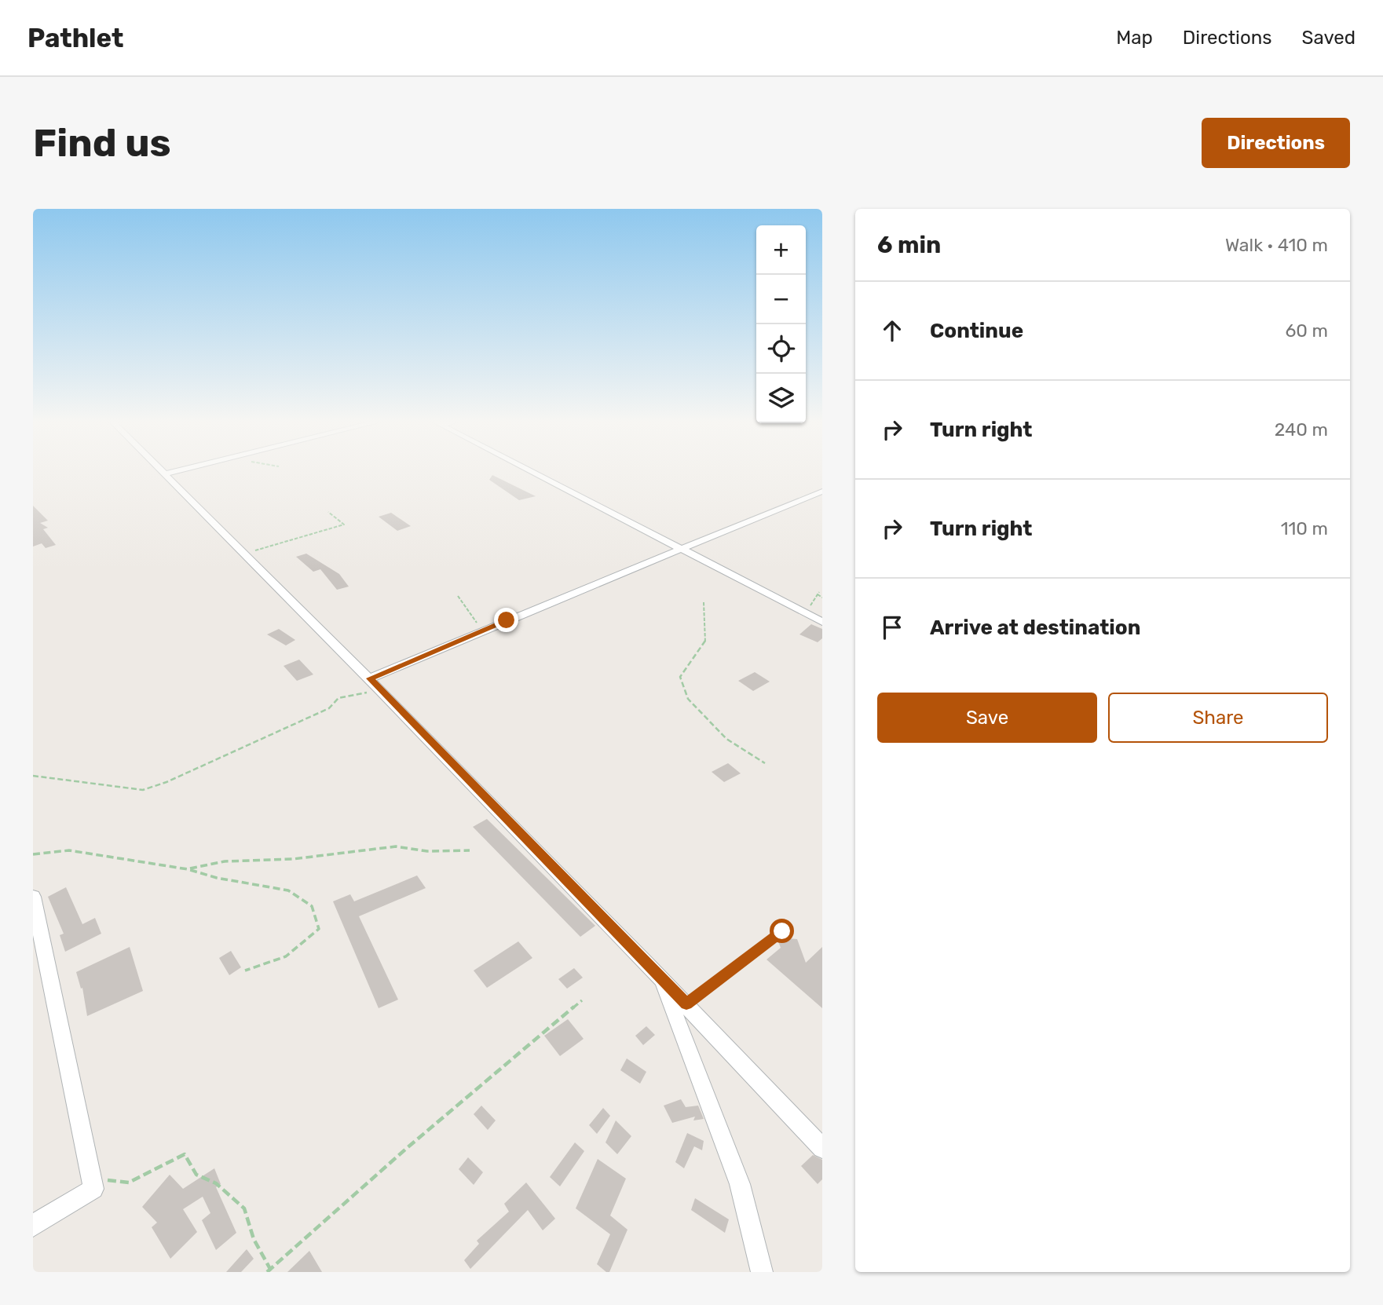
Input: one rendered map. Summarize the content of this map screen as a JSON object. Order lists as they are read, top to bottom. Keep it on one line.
{"page":{"header":"Pathlet","nav":["Map","Directions","Saved"],"buttons":["Directions",["Save","Share"]],"title":"Find us","heading":["6 min","Walk · 410 m"],"map_buttons":["+","−"],"list":[["Continue","60 m"],["Turn right","240 m"],["Turn right","110 m"],"Arrive at destination"]}}
